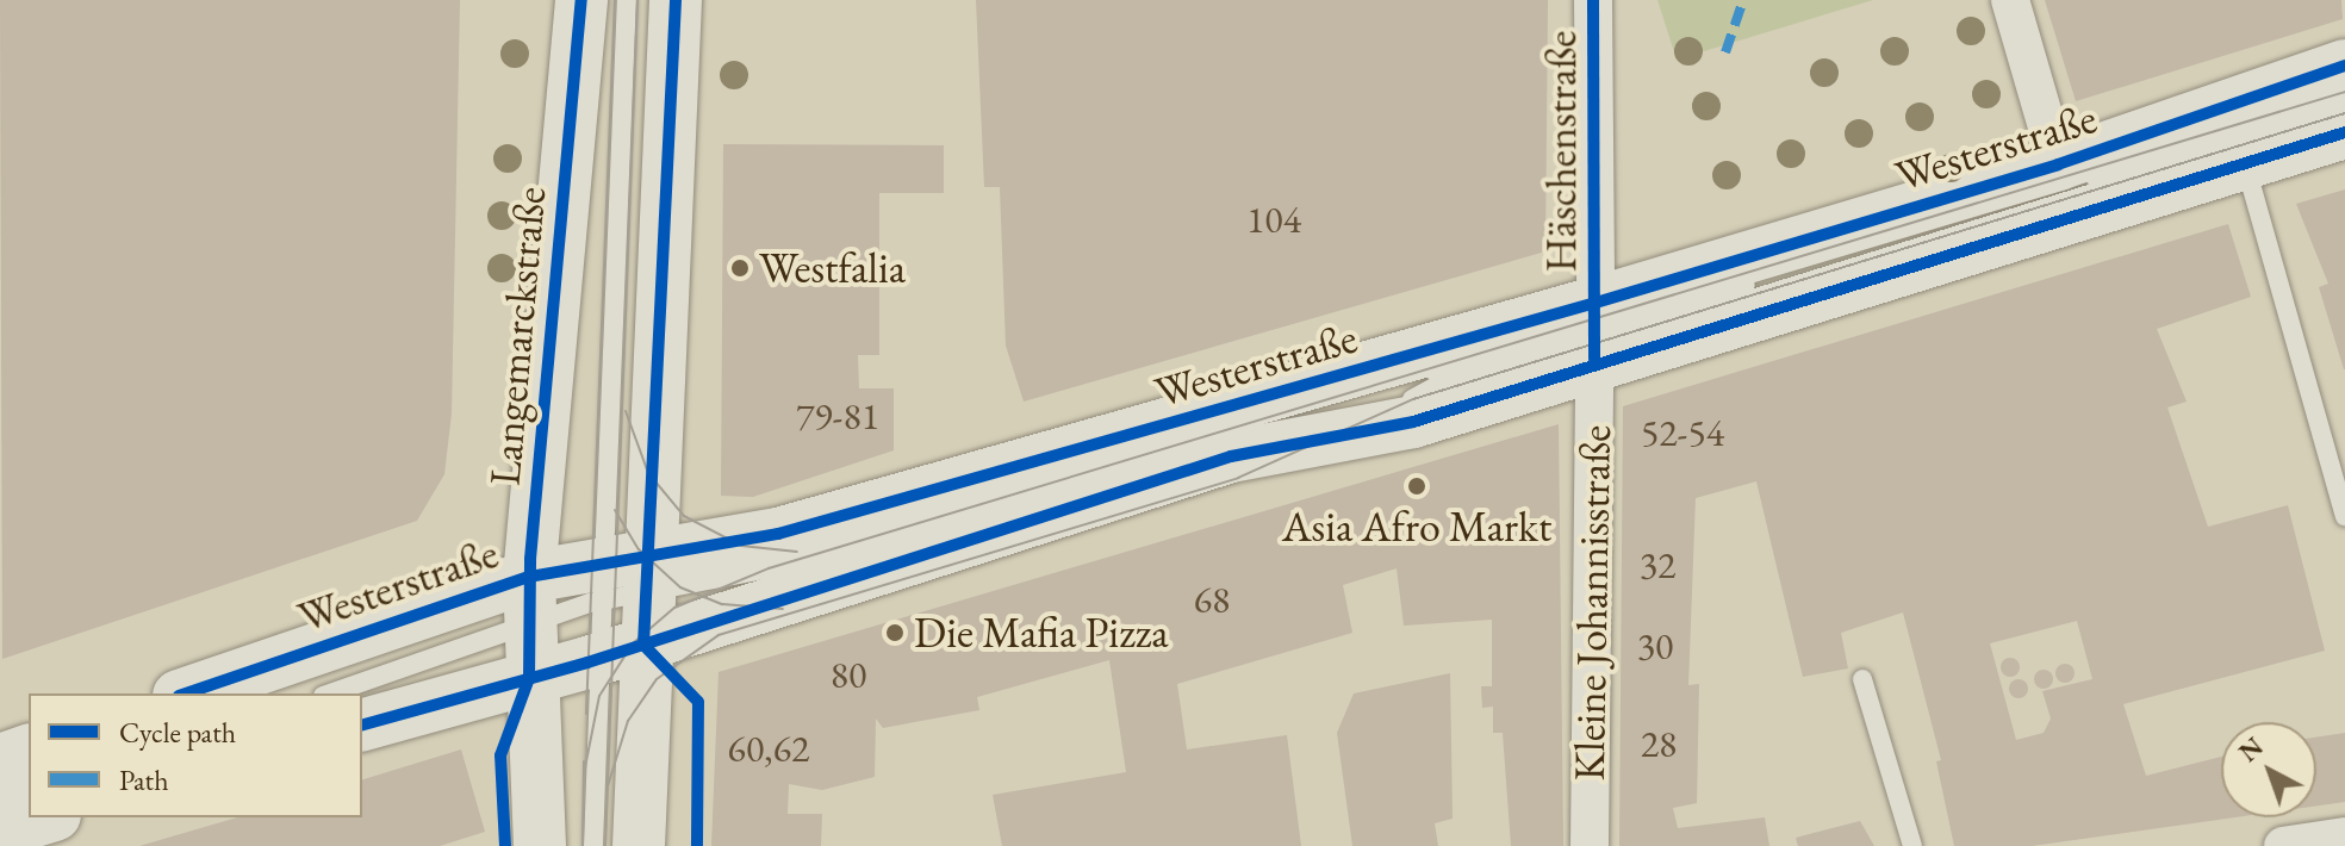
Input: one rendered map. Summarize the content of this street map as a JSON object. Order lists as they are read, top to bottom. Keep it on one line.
{"streets":{"main road":["Westerstraße","Langemarckstraße"],"street":["Häschenstraße","Kleine Johannisstraße"]},"crossings":[["Westerstraße","Häschenstraße"],["Westerstraße","Langemarckstraße"],["Westerstraße","Kleine Johannisstraße"]],"places":["Westfalia","Asia Afro Markt","Die Mafia Pizza"],"house_numbers":["104","79-81","52-54","32","68","30","80","28","60,62"],"legend":["Cycle path","Path"],"north":"top left"}
